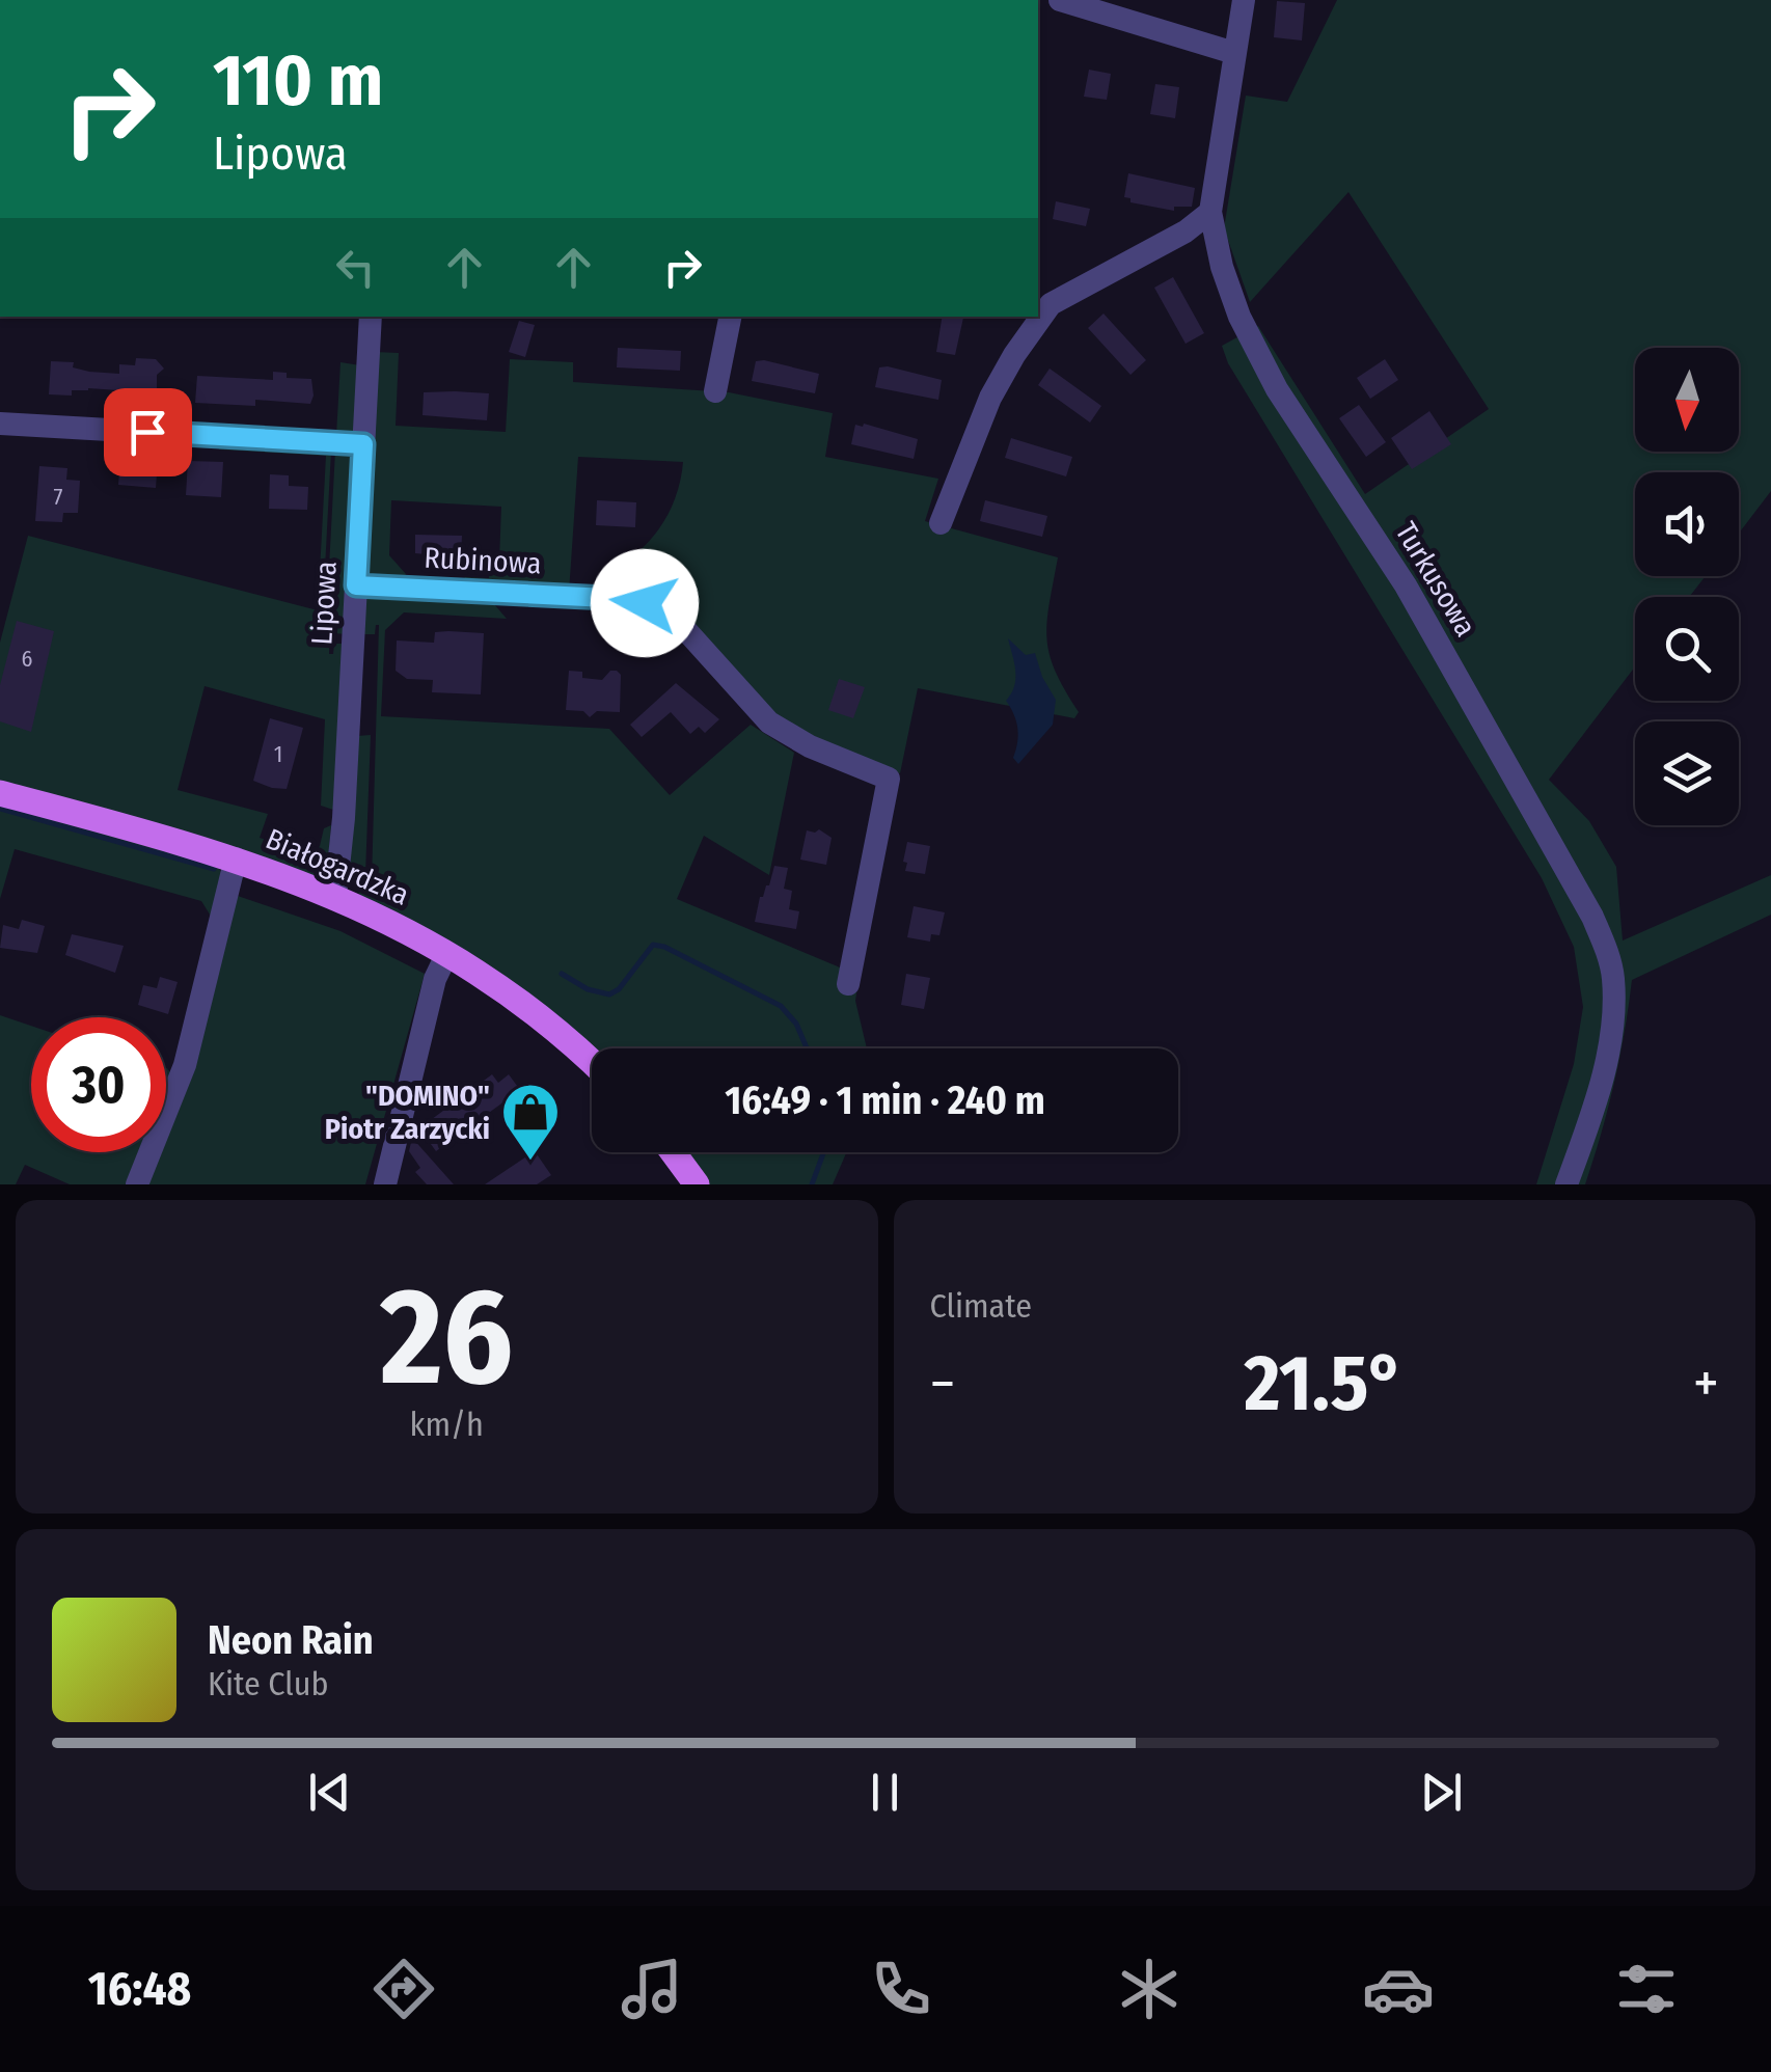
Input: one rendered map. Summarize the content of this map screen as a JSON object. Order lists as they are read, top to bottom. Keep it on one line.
{"streets":{"main road":["Białogardzka"],"street":["Rubinowa","Turkusowa","Lipowa"]},"crossings":[["Rubinowa","Lipowa"],["Lipowa","Białogardzka"]],"places":{"shop":["\"DOMINO\" Piotr Zarzycki"]},"house_numbers":["7","6","1"],"north":"bottom","page":{"turn":["110 m","Lipowa"],"limit":"30","trip":"16:49 · 1 min · 240 m","tile":[["26","km/h"],"Climate"],"heat":["−","21.5°","+"],"song":["Neon Rain","Kite Club"],"tabs":"16:48"}}
